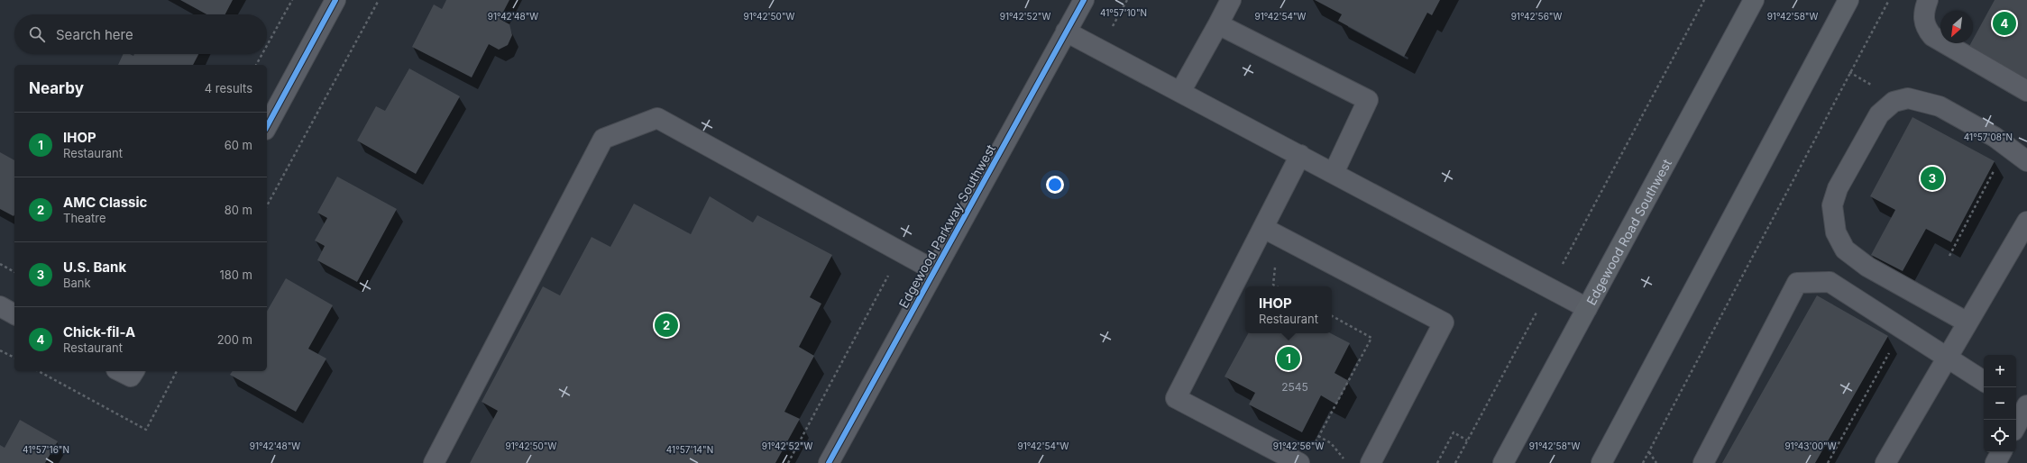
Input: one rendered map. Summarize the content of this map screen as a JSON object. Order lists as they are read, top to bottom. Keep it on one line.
{"streets":{"main road":["Edgewood Road Southwest"],"street":["Edgewood Parkway Southwest"]},"house_numbers":["2545"],"north":"bottom left","page":{"pins":["4","3","2","1"],"search":"Search here","heading":["Nearby","4 results"],"list":[{"mark":"1","name":"IHOP","note":"Restaurant","value":"60 m"},{"mark":"2","name":"AMC Classic","note":"Theatre","value":"80 m"},{"mark":"3","name":"U.S. Bank","note":"Bank","value":"180 m"},{"mark":"4","name":"Chick-fil-A","note":"Restaurant","value":"200 m"}],"popup":["IHOP","Restaurant"],"map_buttons":["+","−"]},"coordinates":["41°57'10\"N","91°42'48\"W","91°42'50\"W","91°42'52\"W","91°42'54\"W","91°42'56\"W","91°42'58\"W","41°57'08\"N","91°43'00\"W","41°57'16\"N","41°57'14\"N"]}
